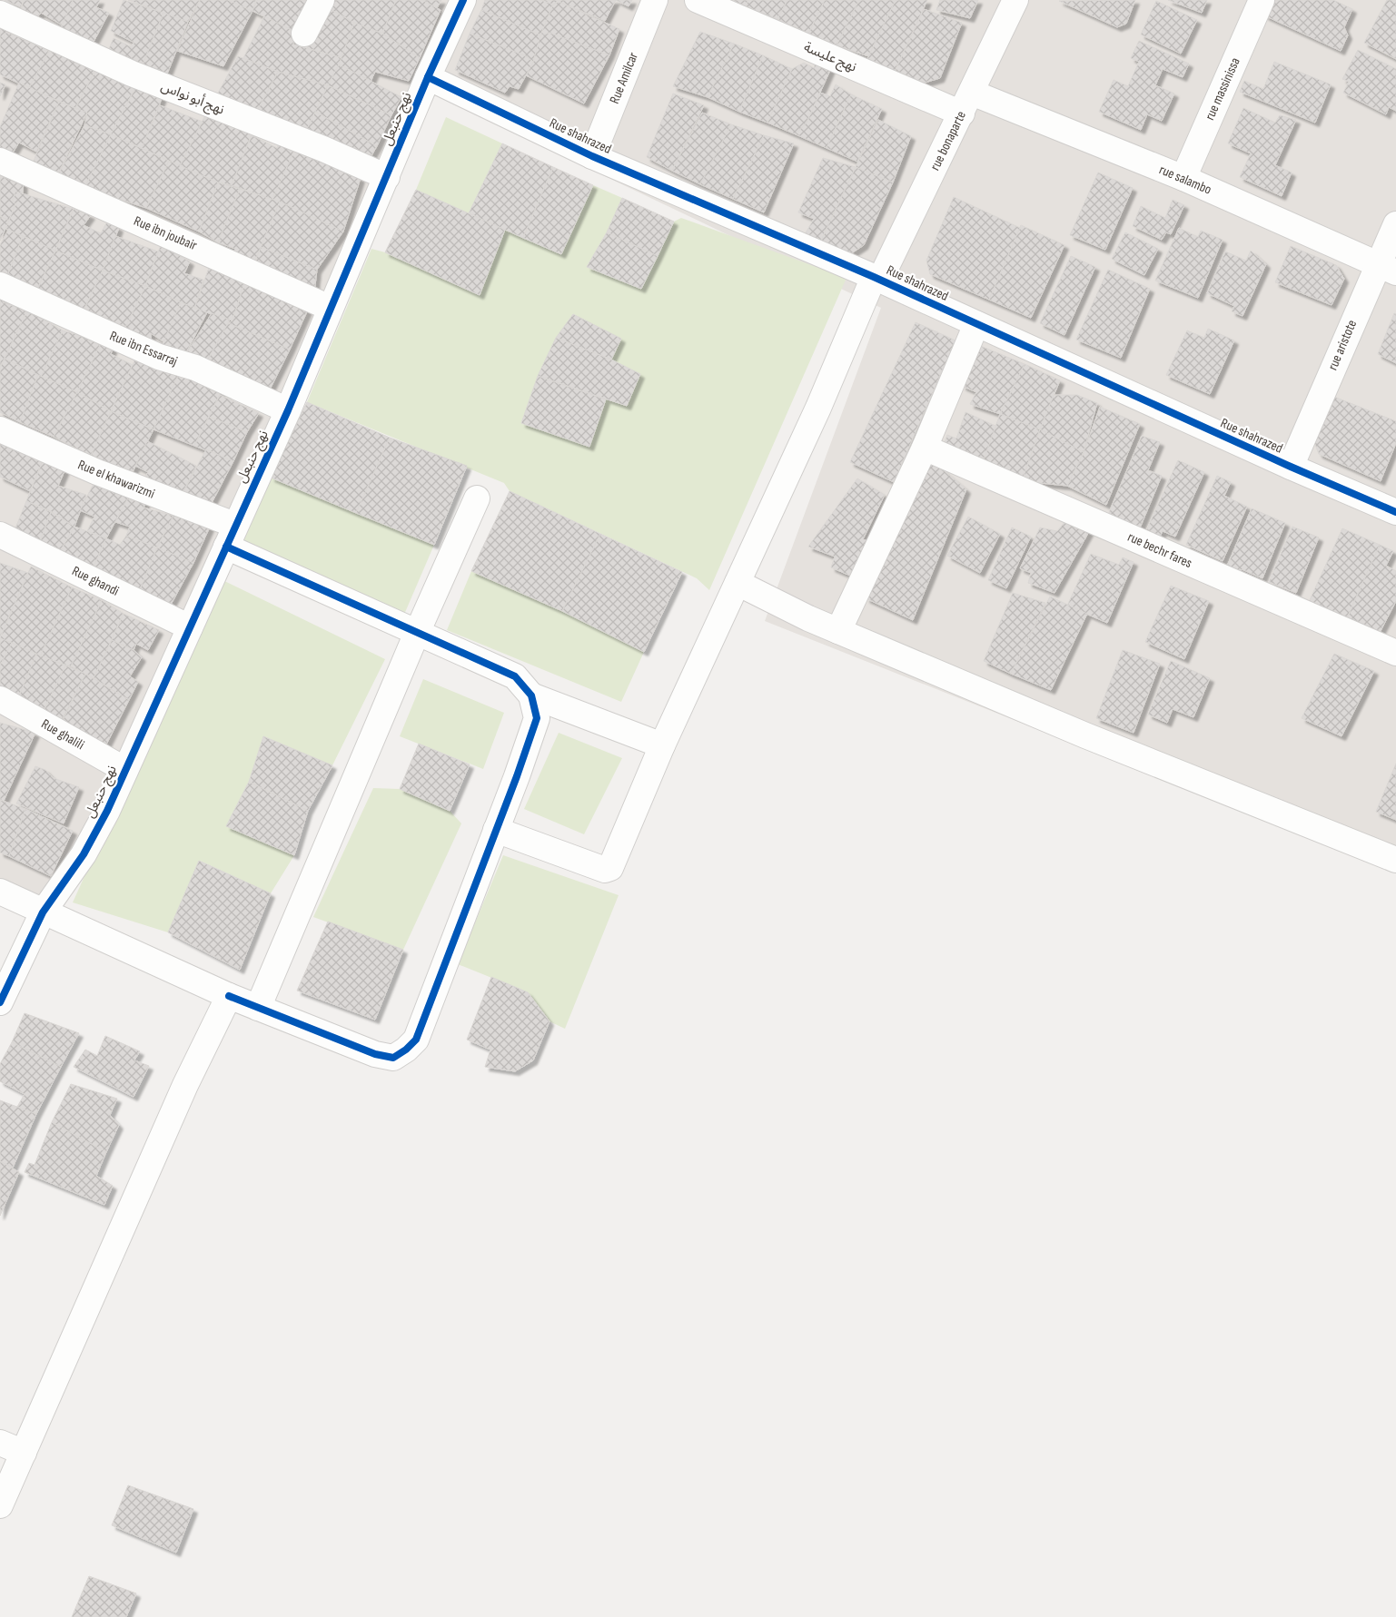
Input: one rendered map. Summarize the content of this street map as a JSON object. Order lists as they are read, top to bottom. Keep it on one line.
{"streets":{"street":["نهج عليسة","Rue Amilcar","rue massinissa","نهج أبو نواس","نهج حنبعل","Rue shahrazed","rue bonaparte","rue salambo","Rue ibn joubair","rue aristote","Rue ibn Essarraj","Rue el khawarizmi","rue bechr fares","Rue ghandi","Rue ghalili"]},"crossings":[["نهج عليسة","rue bonaparte"],["نهج عليسة","rue salambo"],["Rue Amilcar","Rue shahrazed"],["rue massinissa","rue salambo"],["نهج أبو نواس","نهج حنبعل"],["نهج حنبعل","Rue shahrazed"],["نهج حنبعل","Rue ibn joubair"],["نهج حنبعل","Rue ibn Essarraj"],["نهج حنبعل","Rue el khawarizmi"],["نهج حنبعل","Rue ghandi"],["نهج حنبعل","Rue ghalili"],["Rue shahrazed","rue bonaparte"],["Rue shahrazed","rue aristote"],["rue bonaparte","rue salambo"],["rue salambo","rue aristote"]]}
